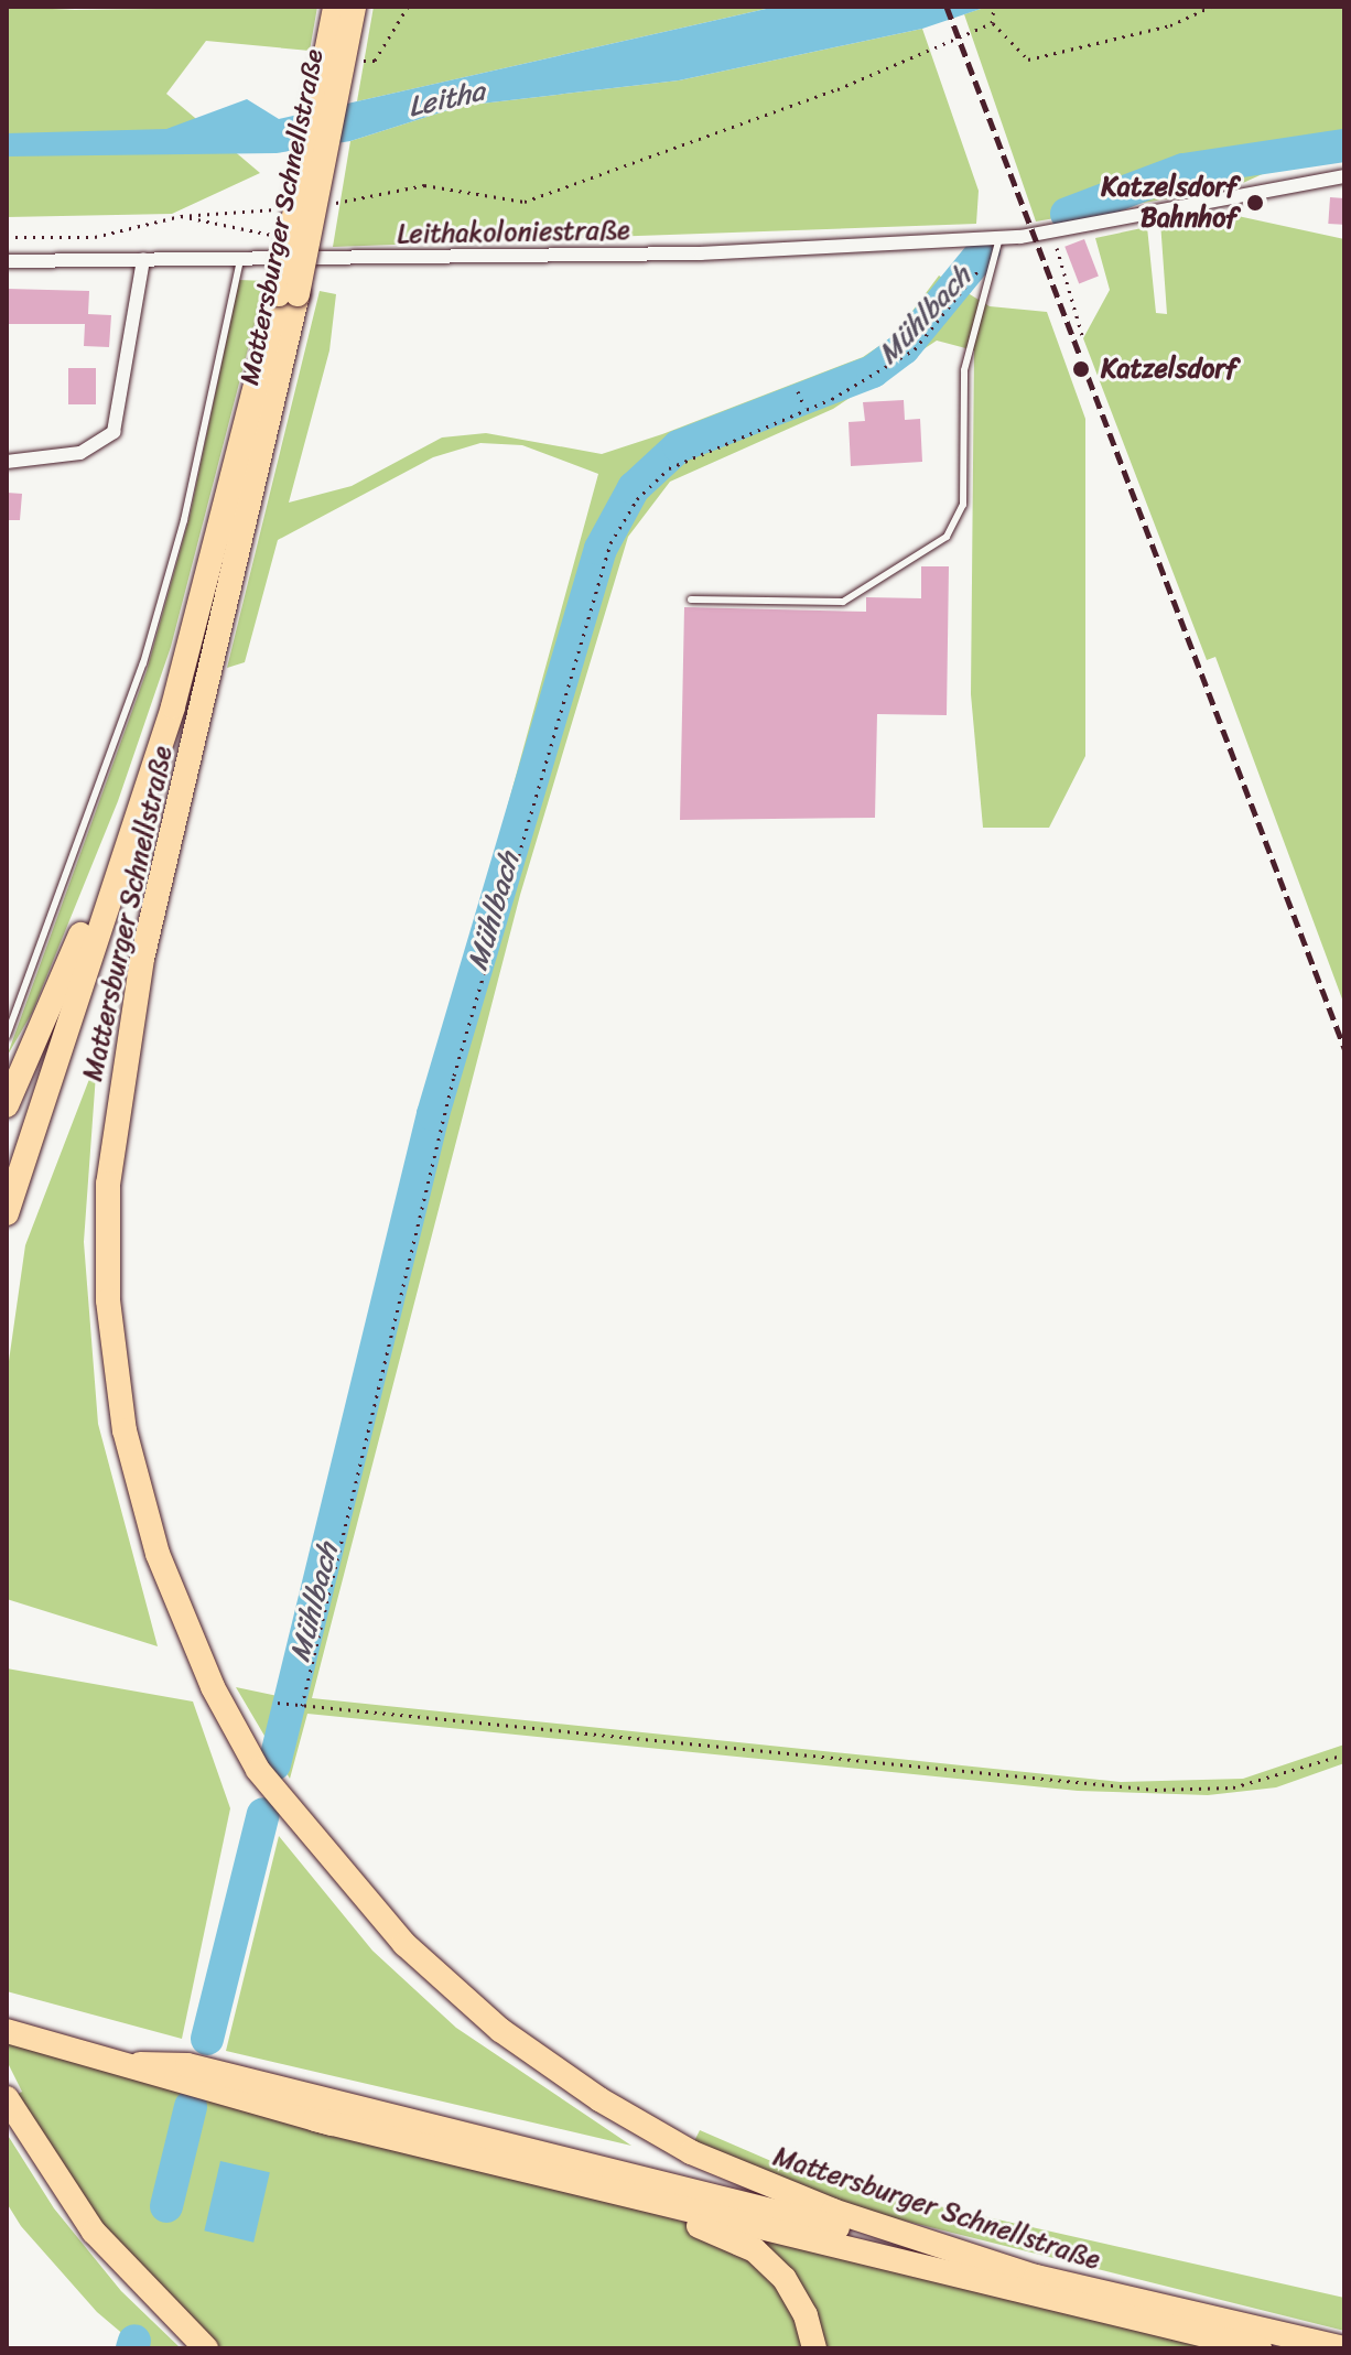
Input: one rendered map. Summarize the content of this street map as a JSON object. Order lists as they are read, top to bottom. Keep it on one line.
{"streets":{"highway":["Mattersburger Schnellstraße"],"street":["Leithakoloniestraße"]},"water":["Leitha","Mühlbach"],"places":["Katzelsdorf Bahnhof","Katzelsdorf"]}
